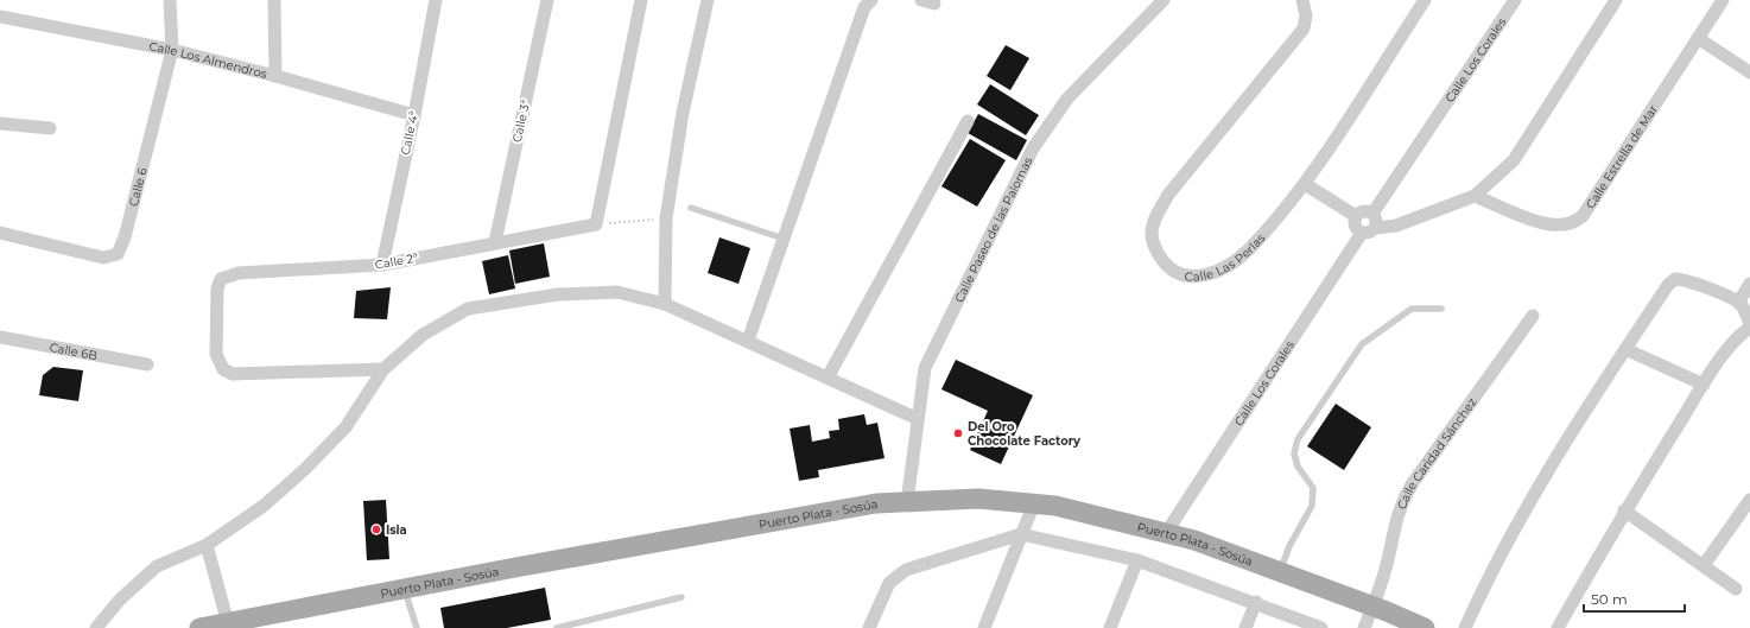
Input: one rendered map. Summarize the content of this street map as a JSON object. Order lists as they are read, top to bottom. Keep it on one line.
{"streets":{"main road":["Puerto Plata - Sosúa"],"street":["Calle Los Corales","Calle Los Almendros","Calle 3ª","Calle 4ª","Calle Estrella de Mar","Calle 6","Calle Paseo de las Palomas","Calle Las Perlas","Calle 2ª","Calle 6B","Calle Caridad Sánchez"]},"crossings":[["Calle Los Corales","Puerto Plata - Sosúa"],["Calle Los Almendros","Calle 4ª"],["Calle Los Almendros","Calle 6"],["Calle 3ª","Calle 2ª"],["Calle 4ª","Calle 2ª"],["Calle Paseo de las Palomas","Puerto Plata - Sosúa"],["Calle Caridad Sánchez","Puerto Plata - Sosúa"]],"places":["Del Oro Chocolate Factory","Isla"],"scale_bar":"50 m"}
